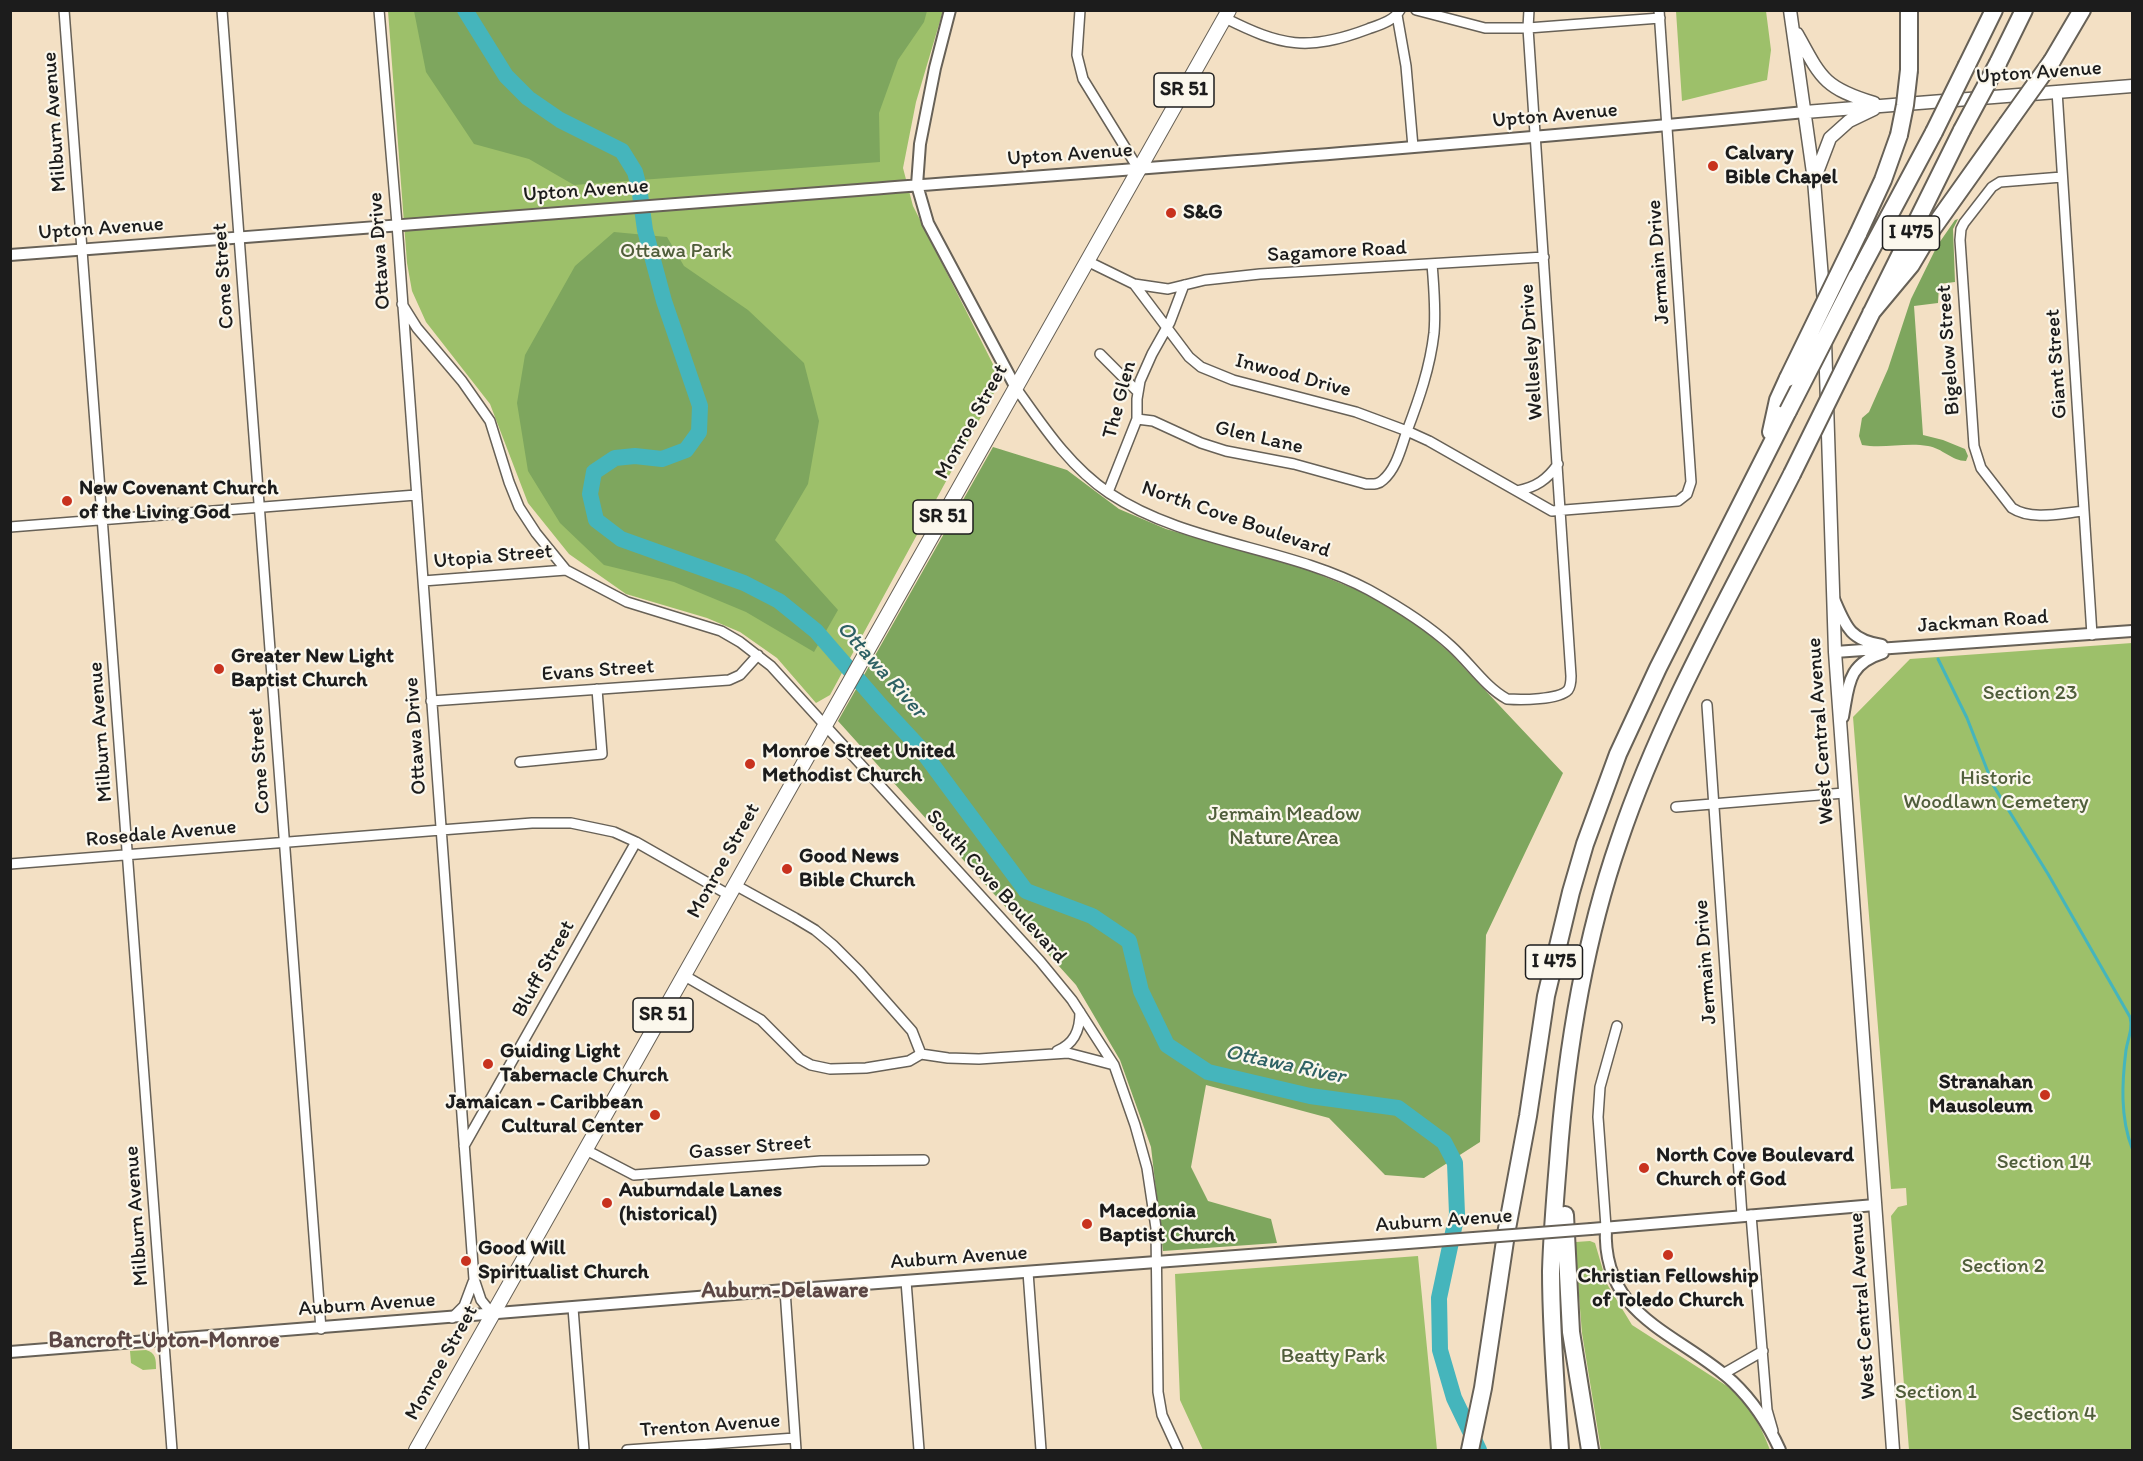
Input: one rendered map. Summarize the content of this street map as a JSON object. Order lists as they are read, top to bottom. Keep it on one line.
{"streets":{"highway":["I 475"],"main road":["Upton Avenue","SR 51","Monroe Street","West Central Avenue"],"street":["Milburn Avenue","Ottawa Drive","Sagamore Road","Jermain Drive","Cone Street","Bigelow Street","Wellesley Drive","Giant Street","Inwood Drive","The Glen","Glen Lane","North Cove Boulevard","Utopia Street","Jackman Road","Evans Street","Rosedale Avenue","South Cove Boulevard","Bluff Street","Gasser Street","Auburn Avenue","Trenton Avenue"]},"crossings":[["Upton Avenue","Milburn Avenue"],["Upton Avenue","Ottawa Drive"],["Upton Avenue","Jermain Drive"],["Upton Avenue","Cone Street"],["Upton Avenue","Wellesley Drive"],["Upton Avenue","Giant Street"],["Upton Avenue","Monroe Street"],["Upton Avenue","North Cove Boulevard"],["Upton Avenue","West Central Avenue"],["Milburn Avenue","Rosedale Avenue"],["Milburn Avenue","Auburn Avenue"],["Ottawa Drive","Monroe Street"],["Ottawa Drive","Utopia Street"],["Ottawa Drive","Evans Street"],["Ottawa Drive","Rosedale Avenue"],["Ottawa Drive","South Cove Boulevard"],["Ottawa Drive","Bluff Street"],["Ottawa Drive","Auburn Avenue"],["Sagamore Road","Wellesley Drive"],["Sagamore Road","Inwood Drive"],["Sagamore Road","The Glen"],["Jermain Drive","Inwood Drive"],["Jermain Drive","Auburn Avenue"],["Cone Street","Rosedale Avenue"],["Cone Street","Auburn Avenue"],["Bigelow Street","Giant Street"],["Wellesley Drive","Inwood Drive"],["Wellesley Drive","North Cove Boulevard"],["Giant Street","Jackman Road"],["Inwood Drive","The Glen"],["Inwood Drive","Monroe Street"],["Inwood Drive","Glen Lane"],["The Glen","Glen Lane"],["The Glen","North Cove Boulevard"],["Monroe Street","North Cove Boulevard"],["Monroe Street","Rosedale Avenue"],["Monroe Street","South Cove Boulevard"],["Monroe Street","Gasser Street"],["Monroe Street","Auburn Avenue"],["Utopia Street","South Cove Boulevard"],["Jackman Road","West Central Avenue"],["Evans Street","South Cove Boulevard"],["West Central Avenue","Auburn Avenue"],["Rosedale Avenue","Bluff Street"],["South Cove Boulevard","Auburn Avenue"]],"districts":["Auburn-Delaware","Bancroft-Upton-Monroe"],"water":["Ottawa River"],"parks":["Ottawa Park","Section 23","Historic Woodlawn Cemetery","Jermain Meadow Nature Area","Section 14","Section 2","Beatty Park","Section 1","Section 4"],"places":["Calvary Bible Chapel","S&G","New Covenant Church of the Living God","Greater New Light Baptist Church","Monroe Street United Methodist Church","Good News Bible Church","Guiding Light Tabernacle Church","Stranahan Mausoleum","Jamaican - Caribbean Cultural Center","North Cove Boulevard Church of God","Auburndale Lanes (historical)","Macedonia Baptist Church","Christian Fellowship of Toledo Church","Good Will Spiritualist Church"]}
